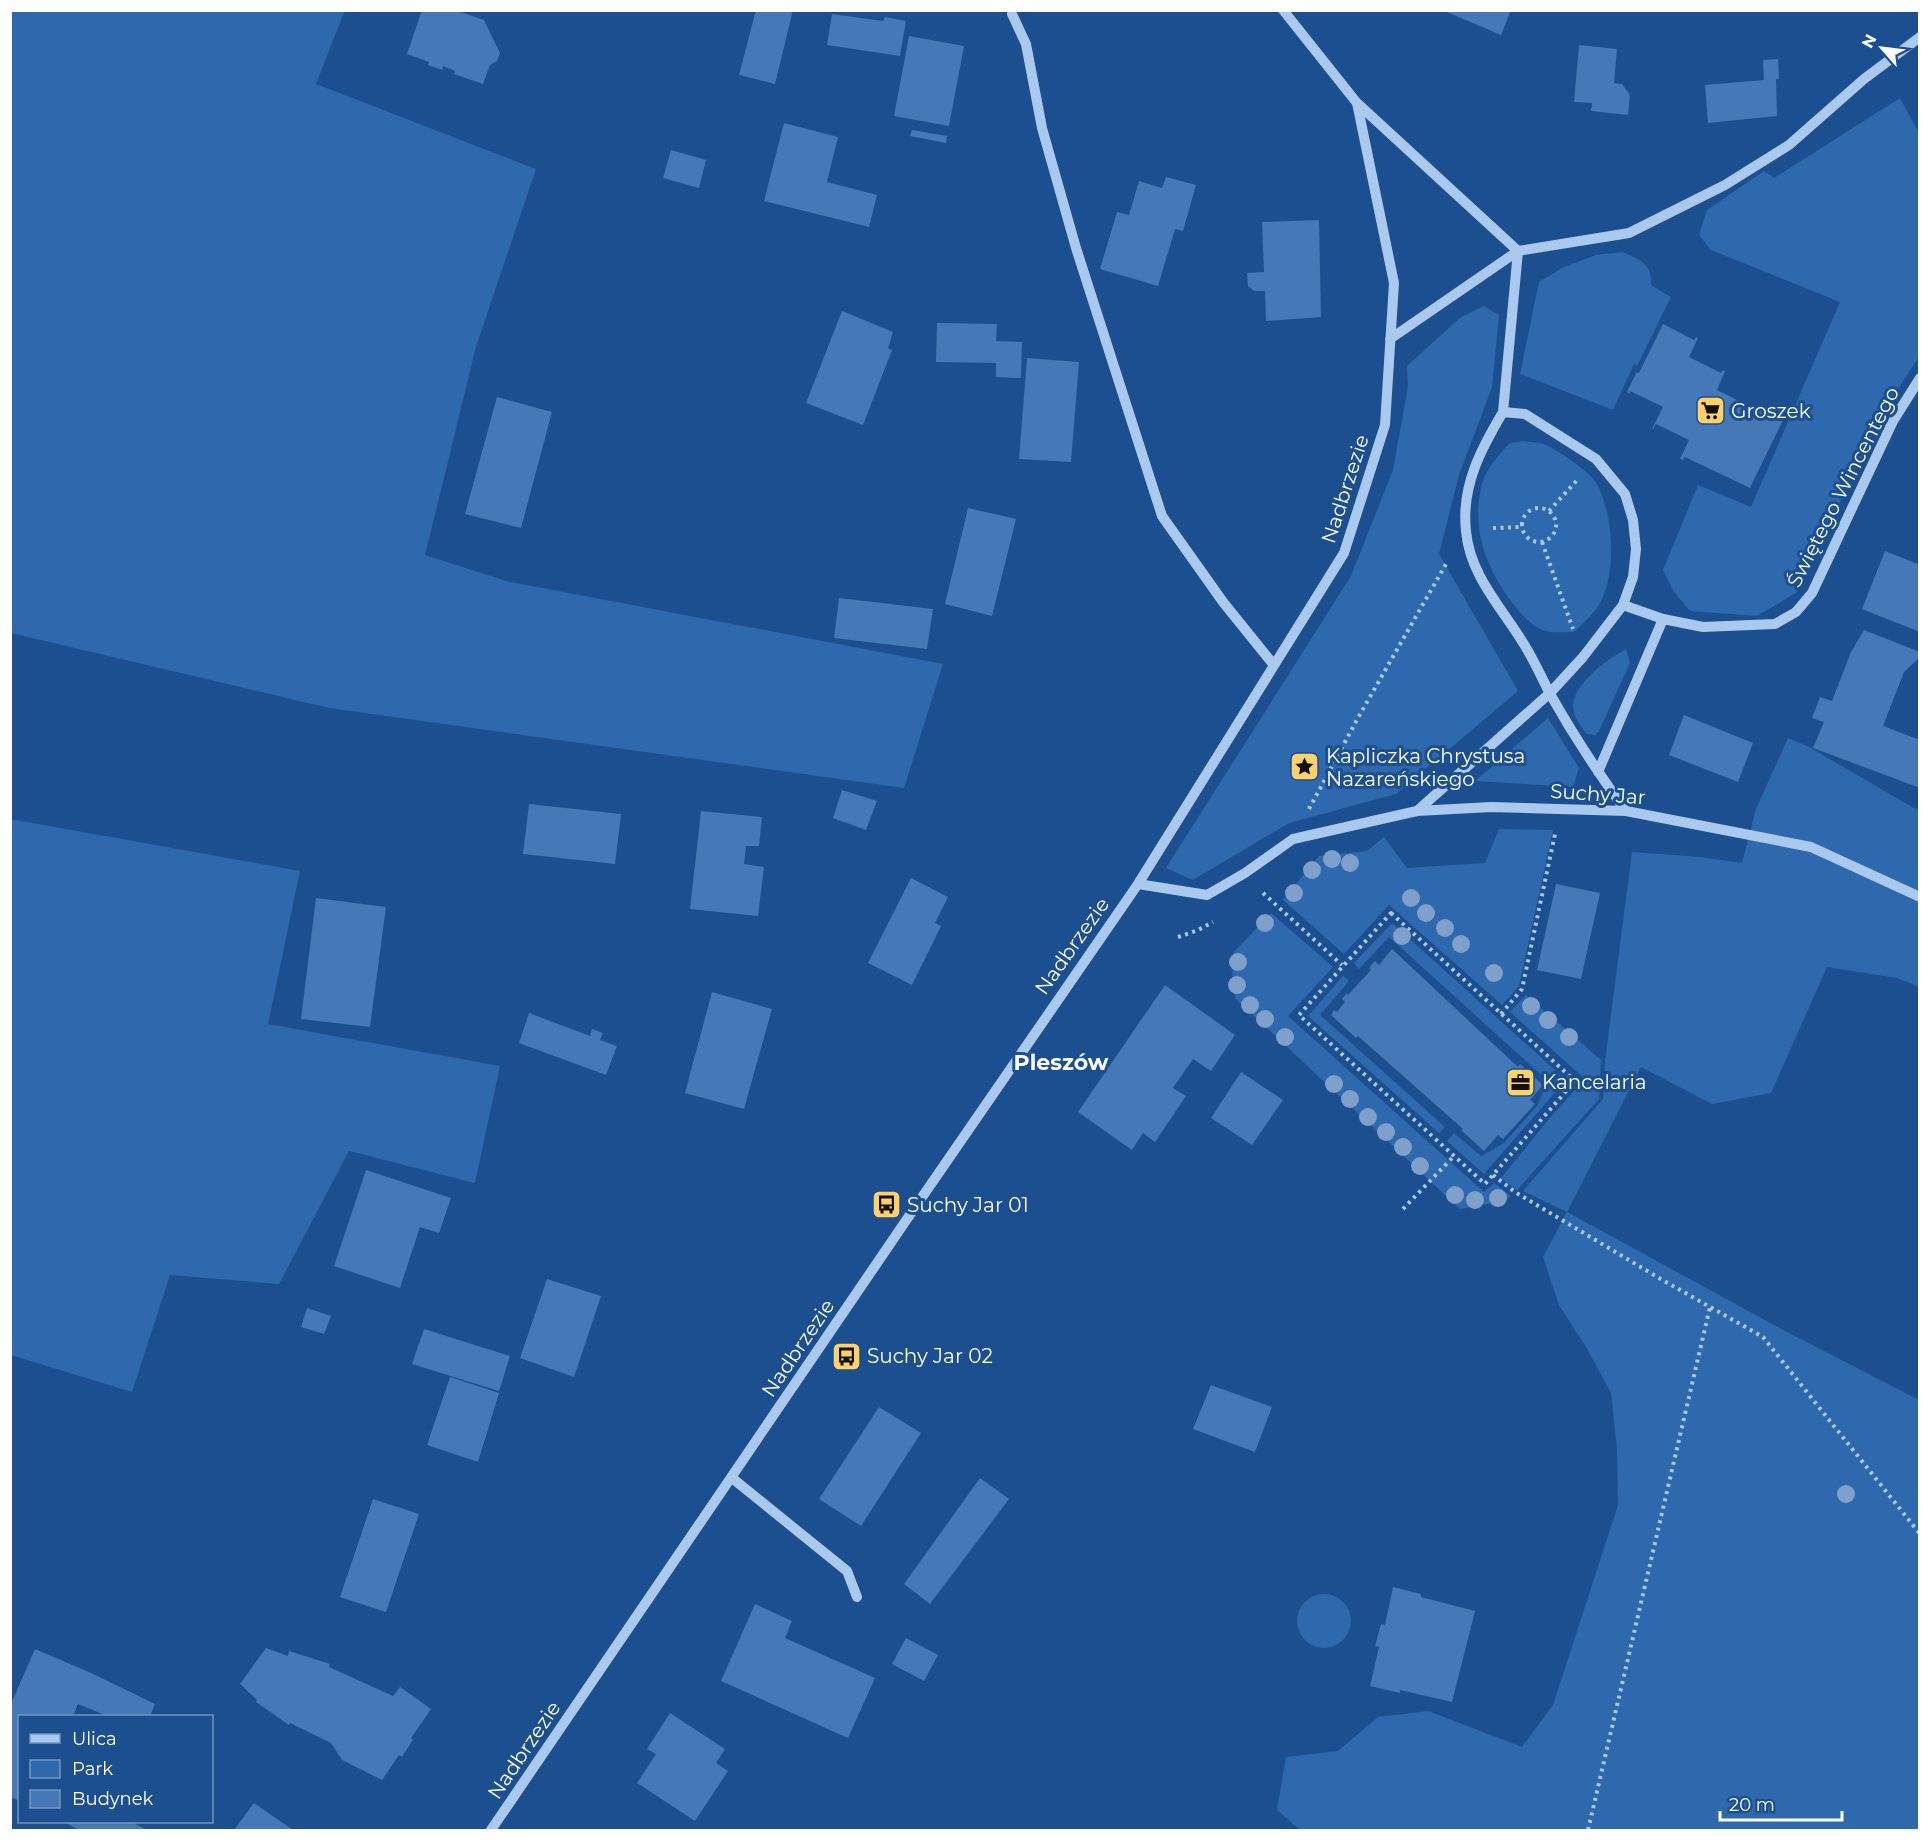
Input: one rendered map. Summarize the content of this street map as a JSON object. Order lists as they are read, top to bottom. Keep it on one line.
{"streets":{"street":["Świętego Wincentego","Nadbrzezie","Suchy Jar"]},"crossings":[["Nadbrzezie","Suchy Jar"]],"districts":["Pleszów"],"places":{"supermarket":["Groszek"],"place":["Kapliczka Chrystusa Nazareńskiego"],"office":["Kancelaria"],"bus stop":["Suchy Jar 01","Suchy Jar 02"]},"legend":["Ulica","Park","Budynek"],"scale_bar":"20 m","north":"top left"}
